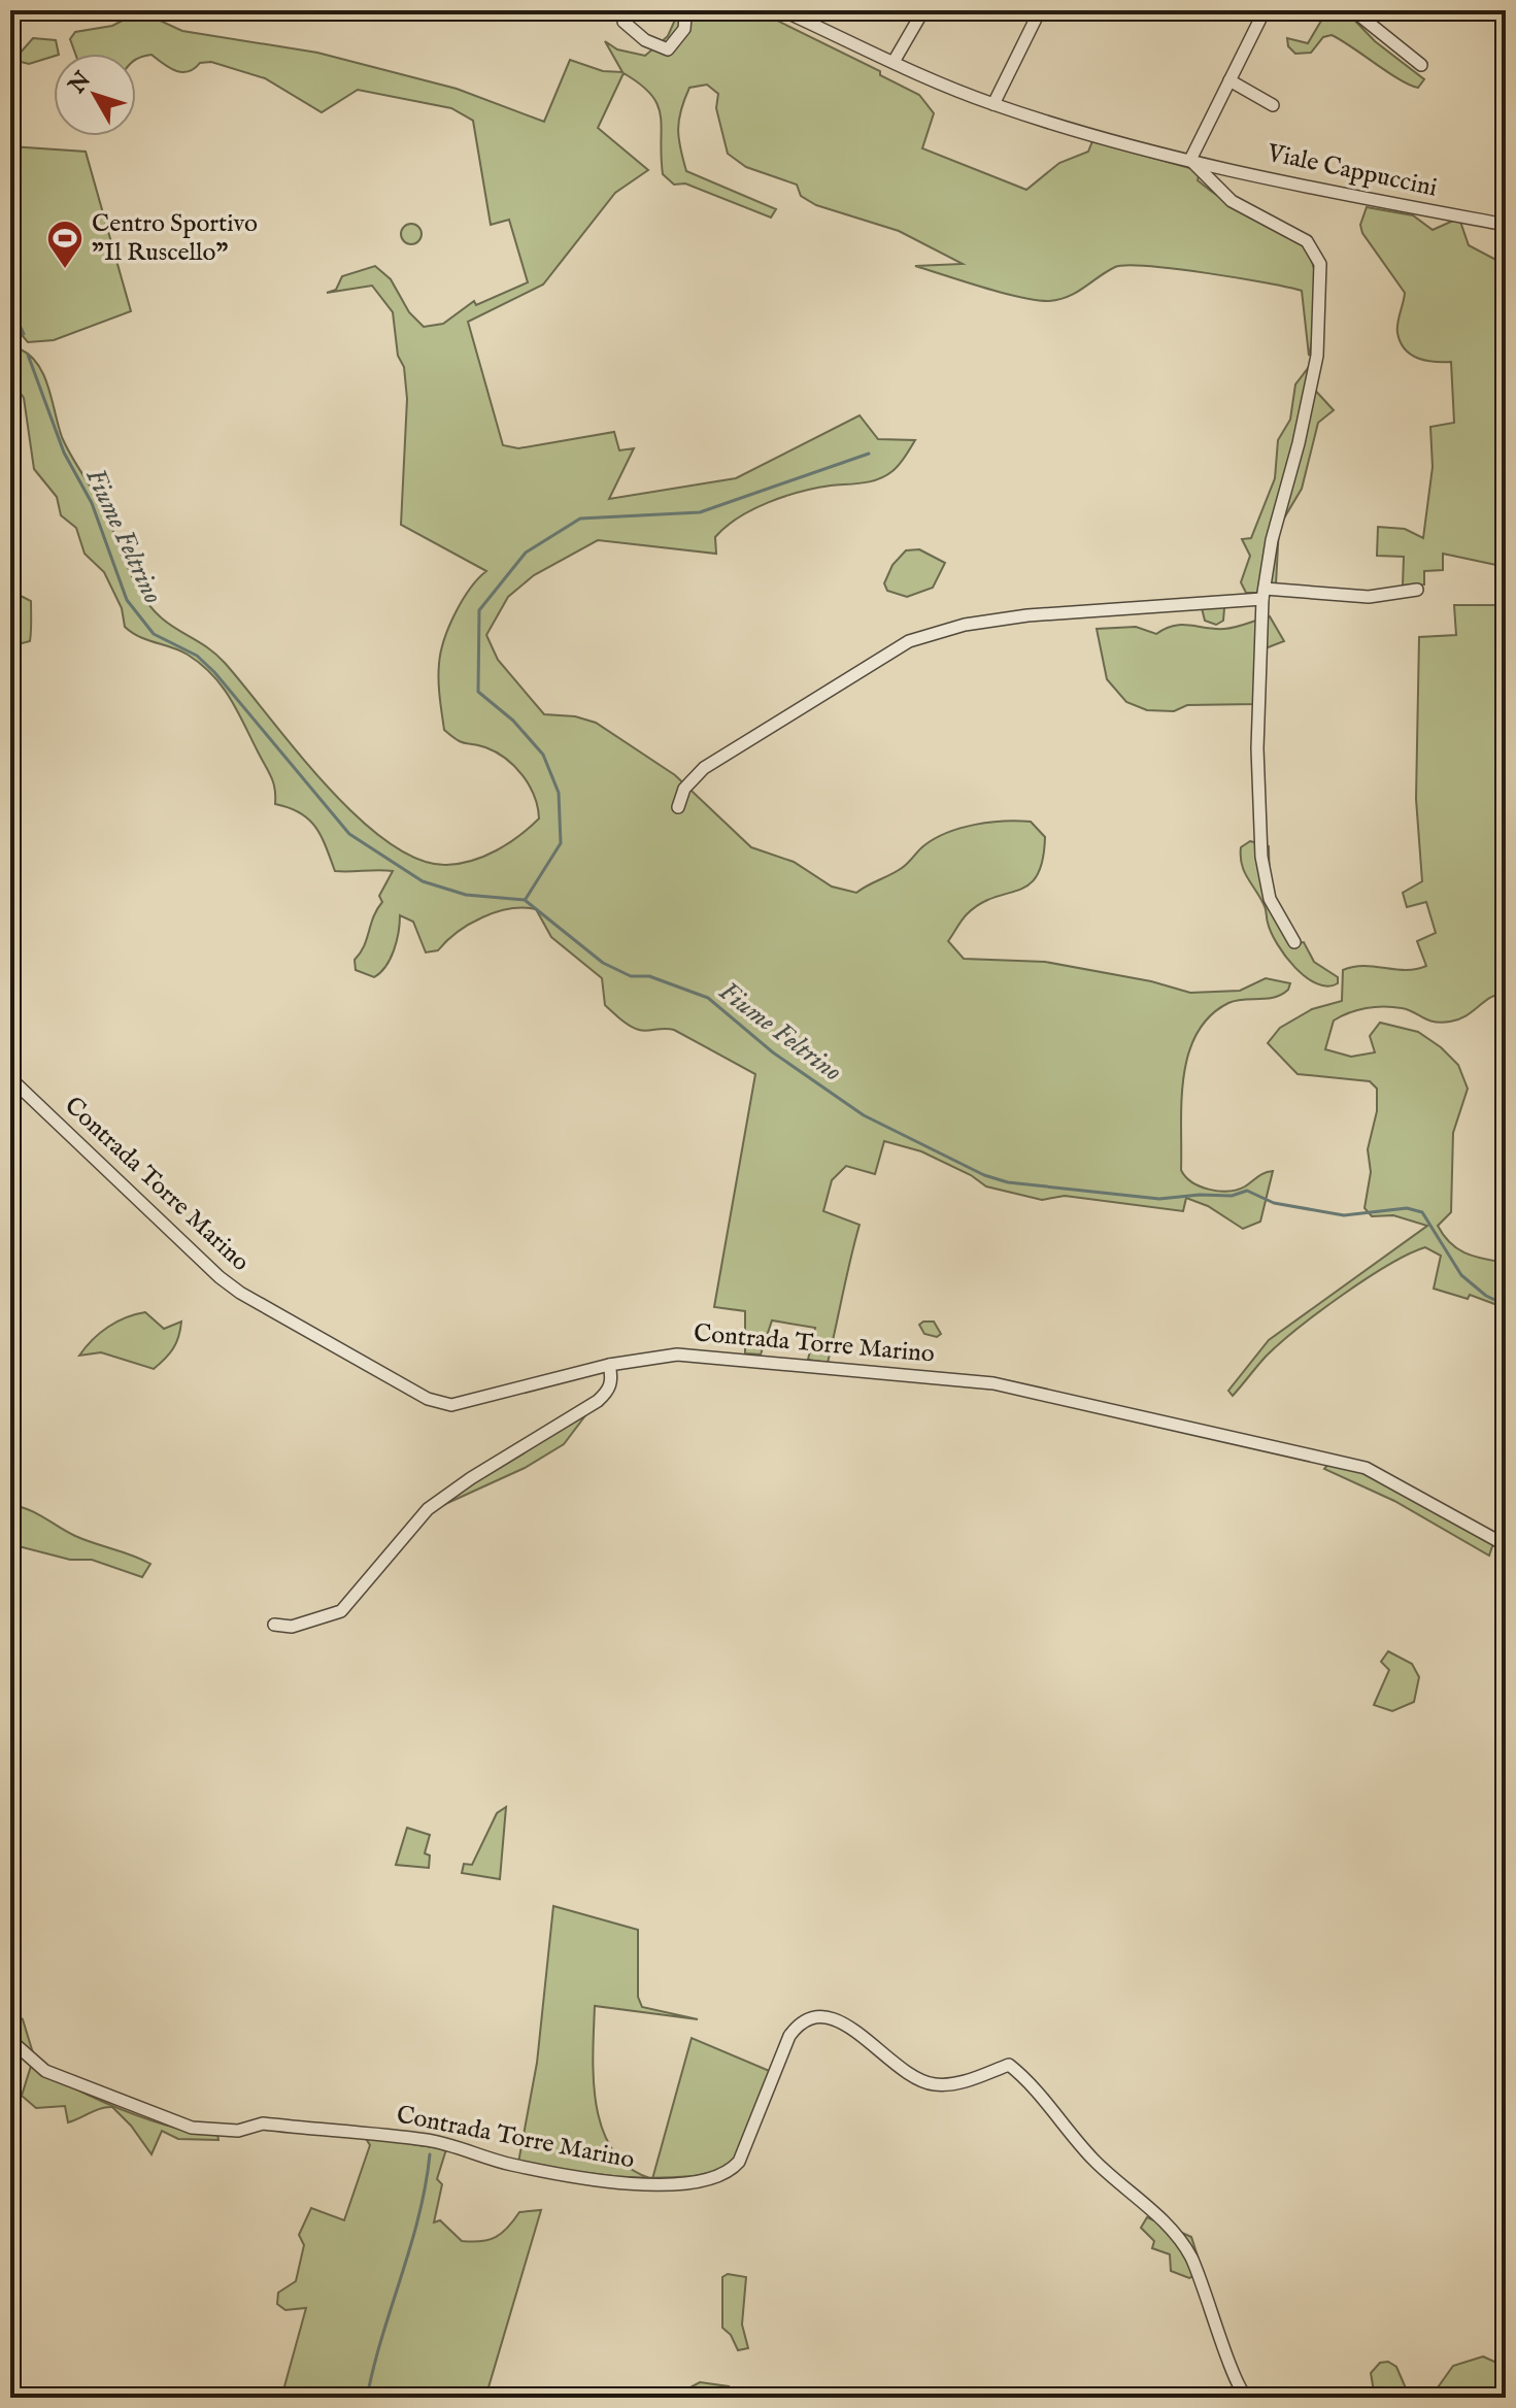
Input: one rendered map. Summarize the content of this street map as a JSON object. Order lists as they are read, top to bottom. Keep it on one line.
{"streets":{"street":["Viale Cappuccini","Contrada Torre Marino"]},"water":["Fiume Feltrino"],"places":{"sports":["Centro Sportivo \"Il Ruscello\""]},"north":"top left"}
